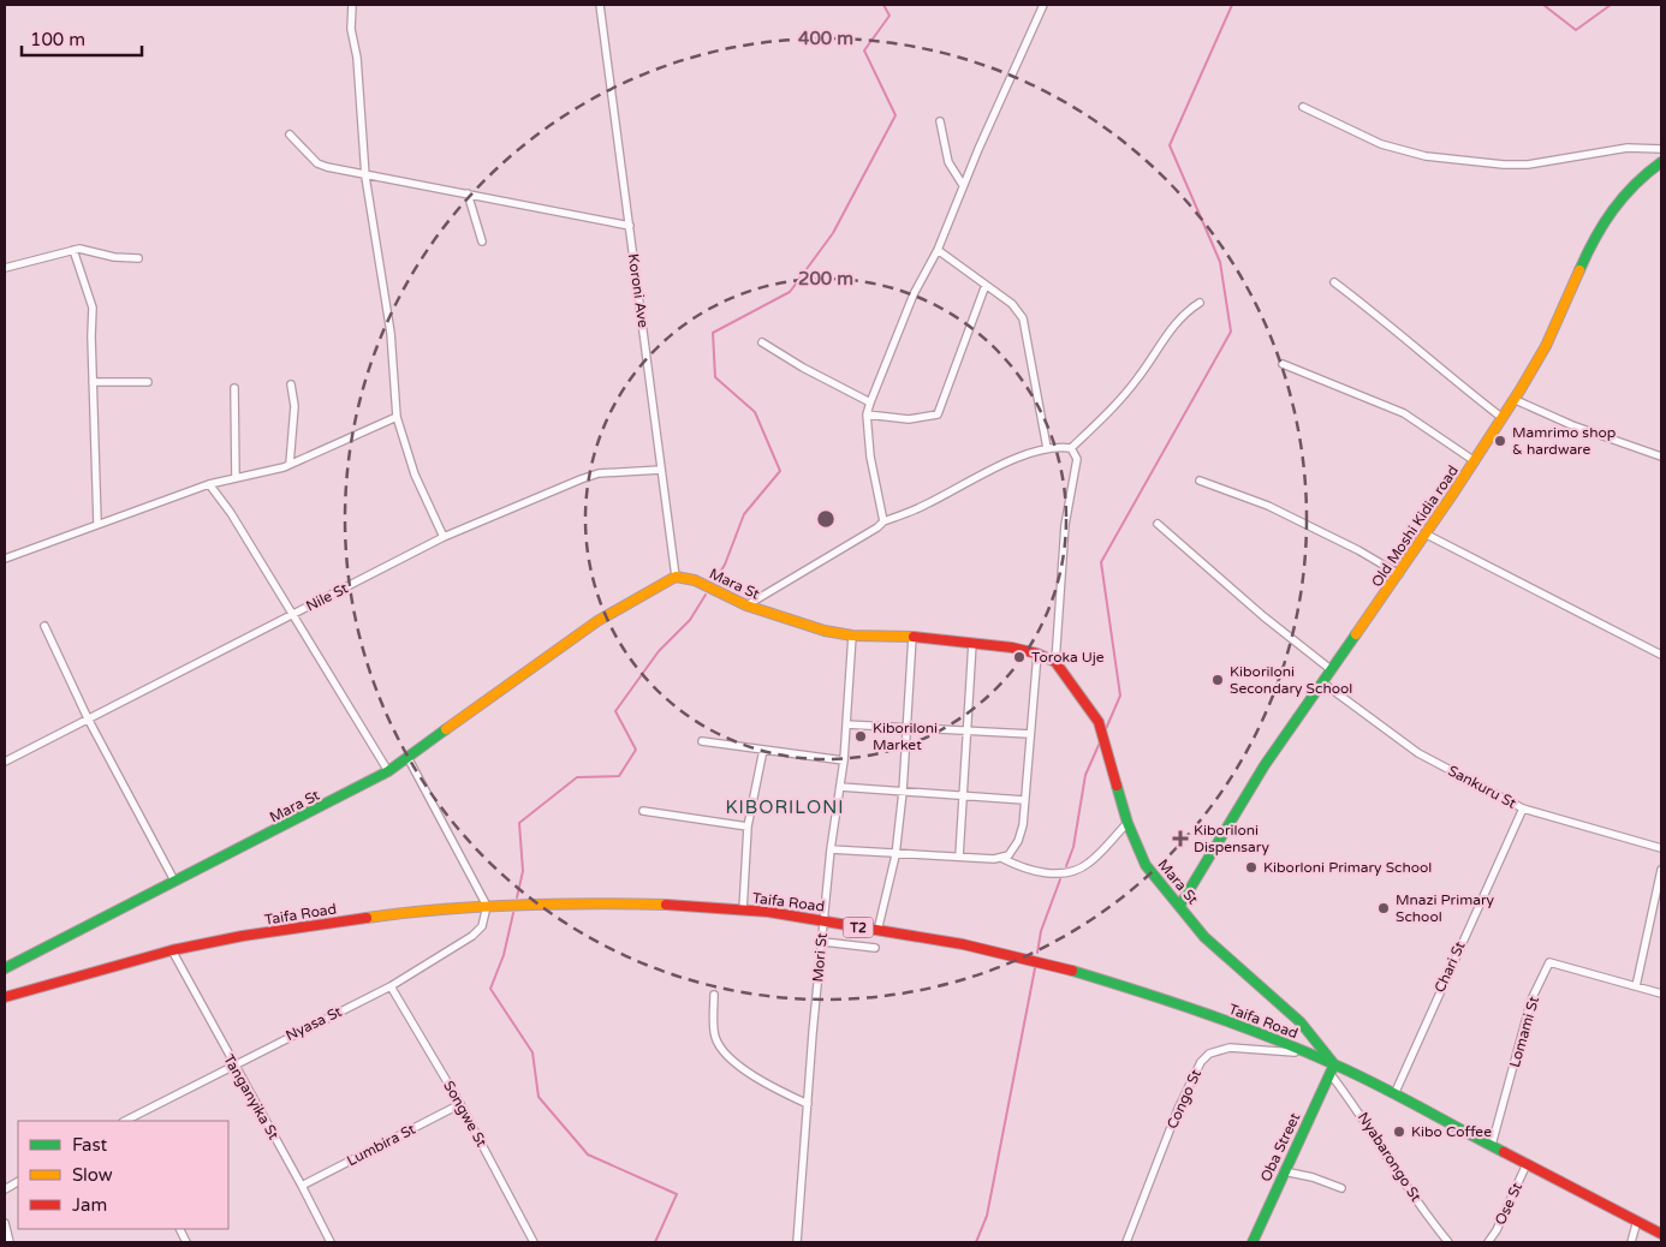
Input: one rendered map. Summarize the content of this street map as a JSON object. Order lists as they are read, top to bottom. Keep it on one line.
{"streets":{"main road":["Old Moshi Kidia road","Mara St","Taifa Road","T2","Oba Street"],"street":["Koroni Ave","Nile St","Sankuru St","Mori St","Chari St","Nyasa St","Lomami St","Tanganyika St","Congo St","Songwe St","Lumbira St","Nyabarongo St","Ose St"]},"crossings":[["Koroni Ave","Mara St"],["Koroni Ave","Nile St"],["Old Moshi Kidia road","Mara St"],["Old Moshi Kidia road","Sankuru St"],["Mara St","Taifa Road"],["Mara St","Mori St"],["Mara St","Oba Street"],["Mara St","Nyabarongo St"],["Sankuru St","Chari St"],["Taifa Road","Mori St"],["Taifa Road","Chari St"],["Taifa Road","Nyasa St"],["Taifa Road","Lomami St"],["Taifa Road","Tanganyika St"],["Taifa Road","Congo St"],["Taifa Road","Oba Street"],["Taifa Road","Nyabarongo St"],["Taifa Road","Ose St"],["Nyasa St","Tanganyika St"],["Nyasa St","Songwe St"],["Tanganyika St","Lumbira St"],["Songwe St","Lumbira St"],["Oba Street","Nyabarongo St"]],"districts":["KIBORILONI"],"places":{"other":["Mamrimo shop & hardware","Toroka Uje","Kiboriloni Secondary School","Kiboriloni Market","Kiborloni Primary School","Mnazi Primary School","Kibo Coffee"],"health":["Kiboriloni Dispensary"]},"legend":["Fast","Slow","Jam"],"scale_bar":"100 m","rings":["400 m","200 m"]}
